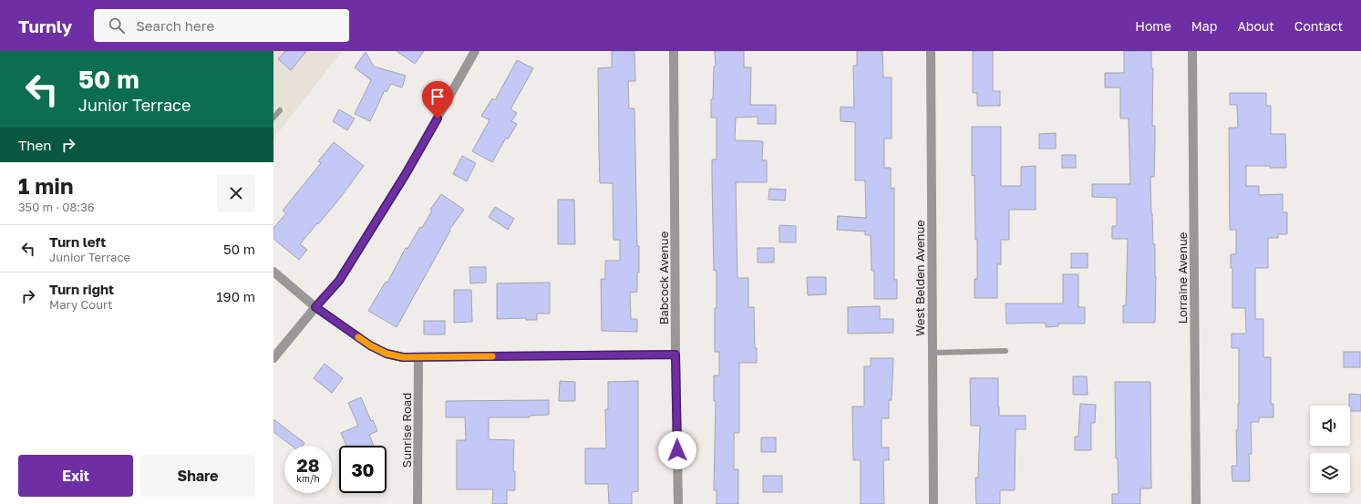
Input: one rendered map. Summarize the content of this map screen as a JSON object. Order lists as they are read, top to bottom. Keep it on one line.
{"streets":{"street":["Babcock Avenue","West Belden Avenue","Lorraine Avenue","Sunrise Road"]},"page":{"header":"Turnly","search":"Search here","nav":["Home","Map","About","Contact"],"turn":["50 m","Junior Terrace"],"then":"Then","heading":["1 min","350 m · 08:36"],"list":[{"name":"Turn left","note":"Junior Terrace","value":"50 m"},{"name":"Turn right","note":"Mary Court","value":"190 m"}],"speed":"28 km/h","limit":"30","buttons":["Exit","Share"]}}
